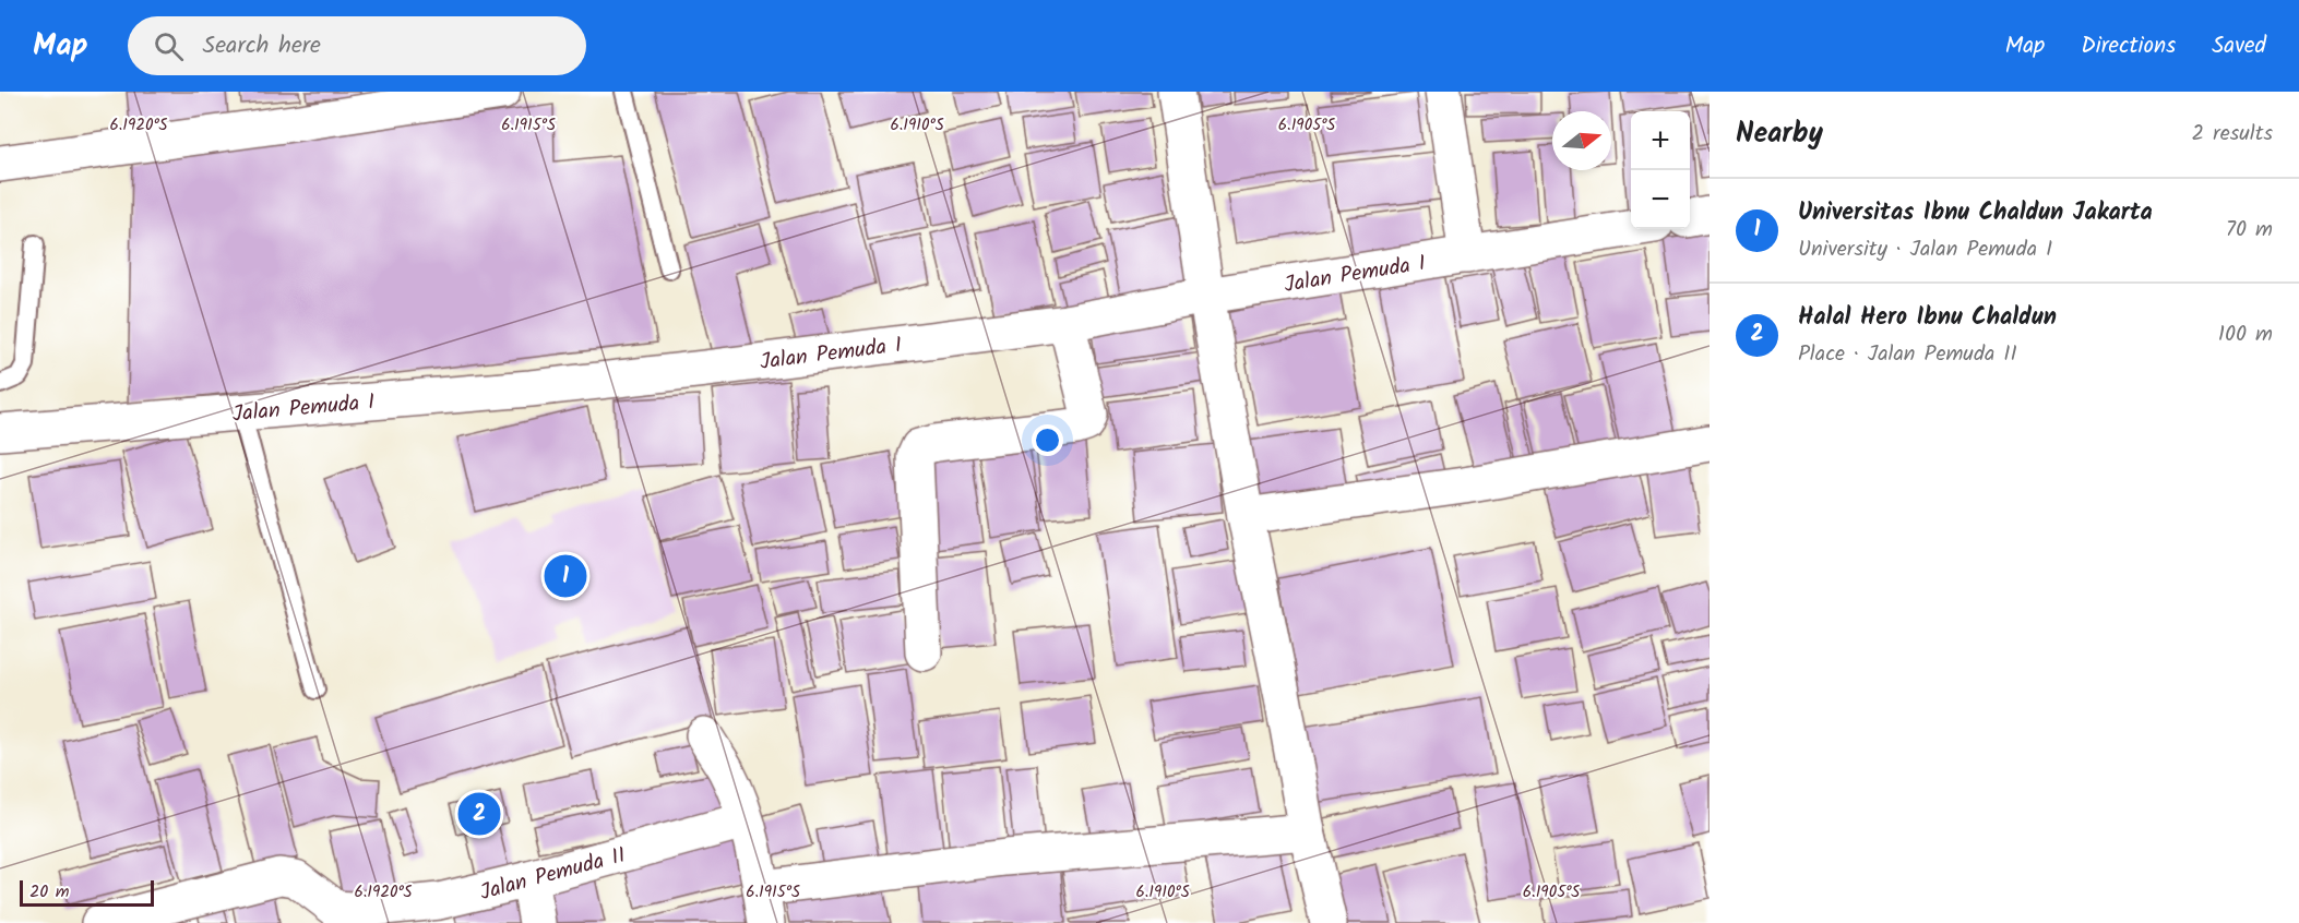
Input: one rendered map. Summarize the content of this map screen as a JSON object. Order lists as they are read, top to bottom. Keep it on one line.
{"streets":{"street":["Jalan Pemuda I","Jalan Pemuda II"]},"scale_bar":"20 m","north":"right","page":{"header":"Map","search":"Search here","nav":["Map","Directions","Saved"],"heading":["Nearby","2 results"],"map_buttons":["+","−"],"list":[{"mark":"1","name":"Universitas Ibnu Chaldun Jakarta","note":"University · Jalan Pemuda I","value":"70 m"},{"mark":"2","name":"Halal Hero Ibnu Chaldun","note":"Place · Jalan Pemuda II","value":"100 m"}],"pins":["1","2"],"scale":"20 m"},"coordinates":["6.1920°S","6.1915°S","6.1910°S","6.1905°S"]}
